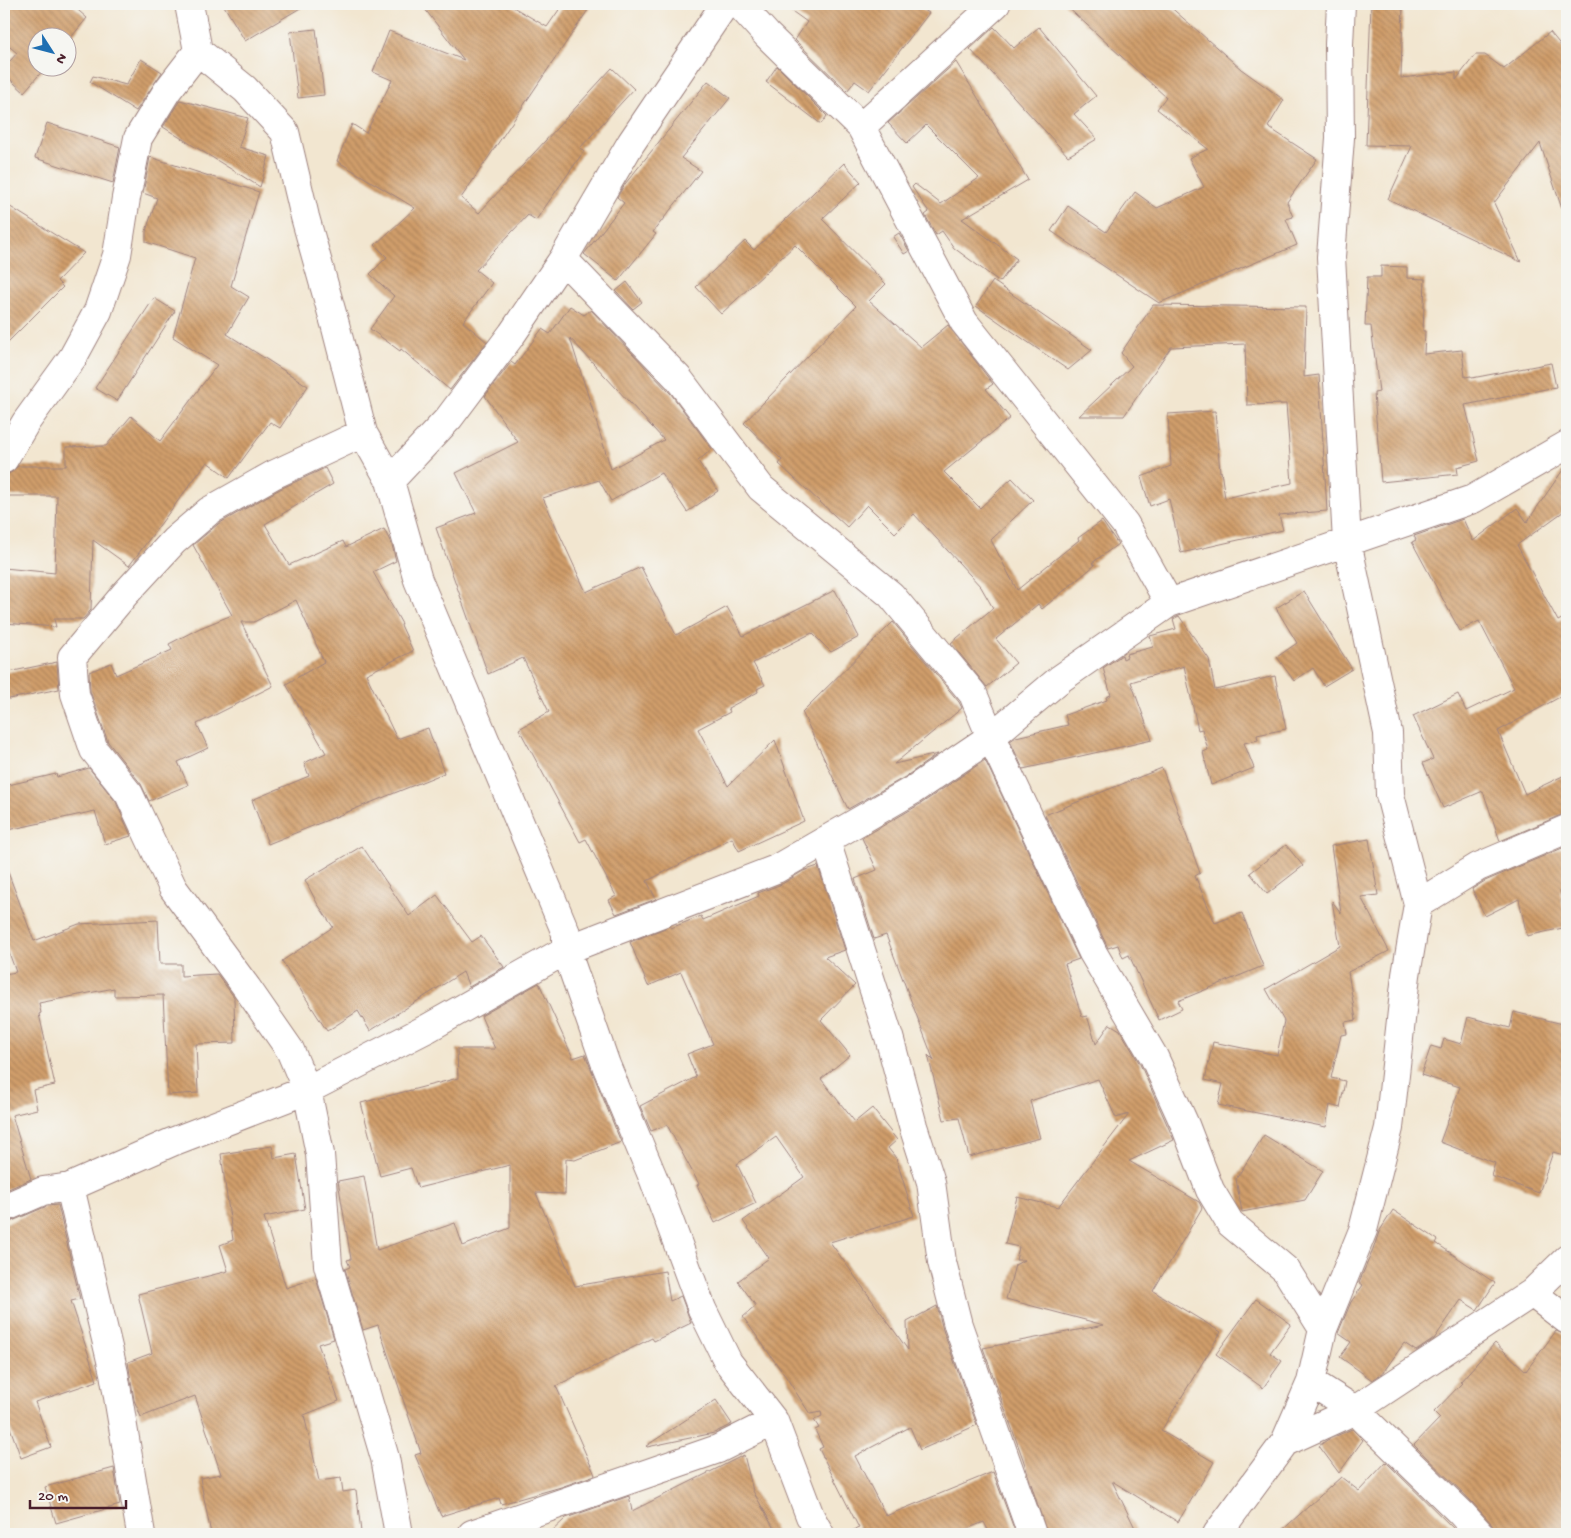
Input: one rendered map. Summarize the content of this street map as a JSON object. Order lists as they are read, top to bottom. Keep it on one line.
{"scale_bar":"20 m","north":"bottom right"}
